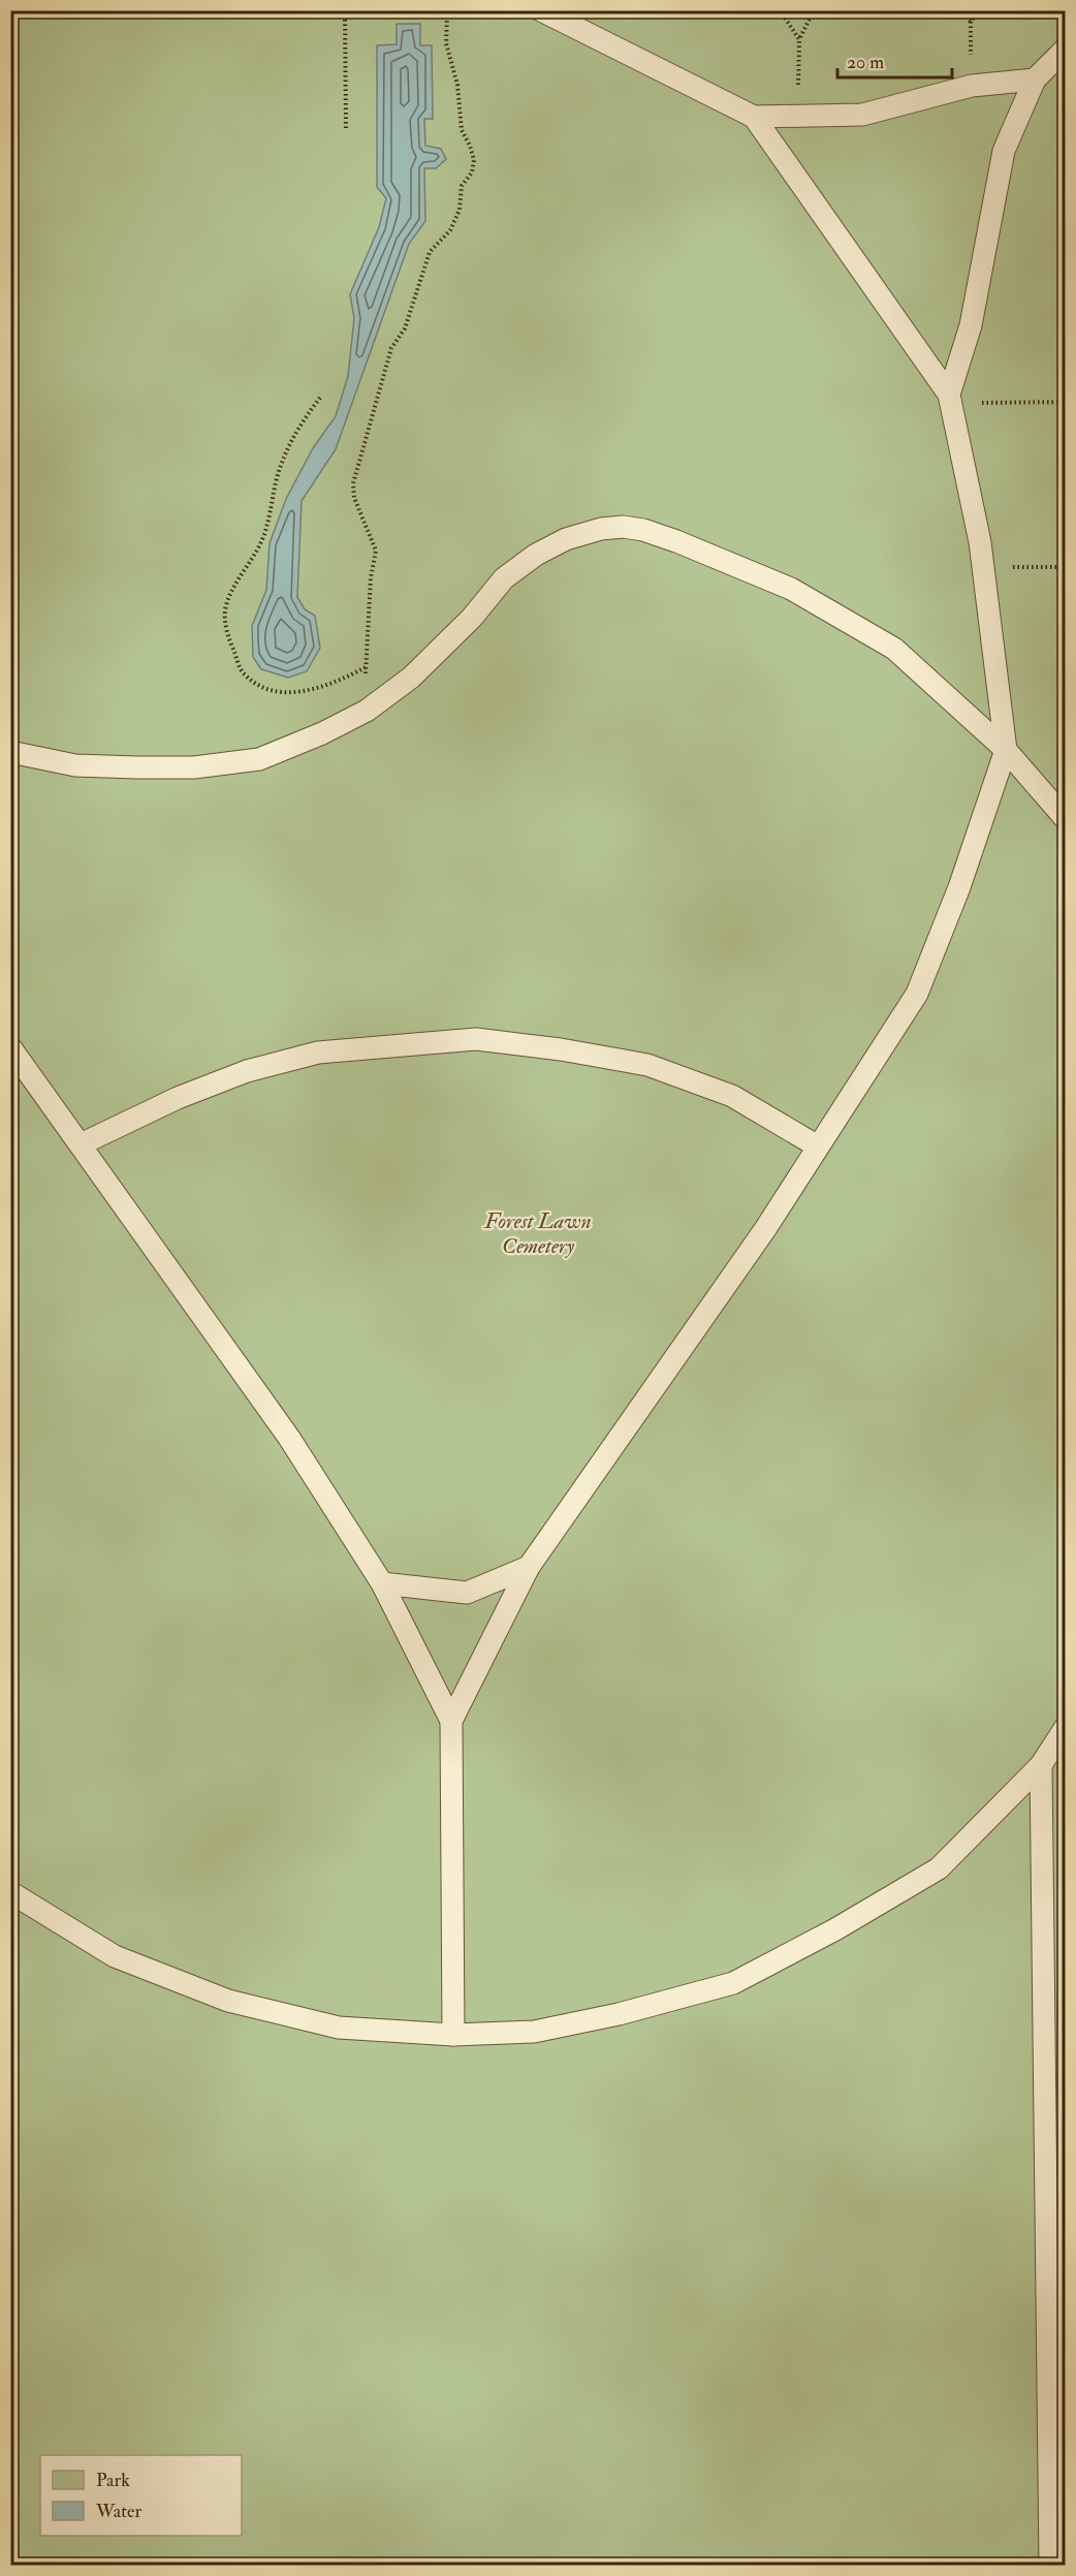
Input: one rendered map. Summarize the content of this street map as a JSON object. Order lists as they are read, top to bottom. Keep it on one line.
{"parks":["Forest Lawn Cemetery"],"legend":["Park","Water"],"scale_bar":"20 m"}
